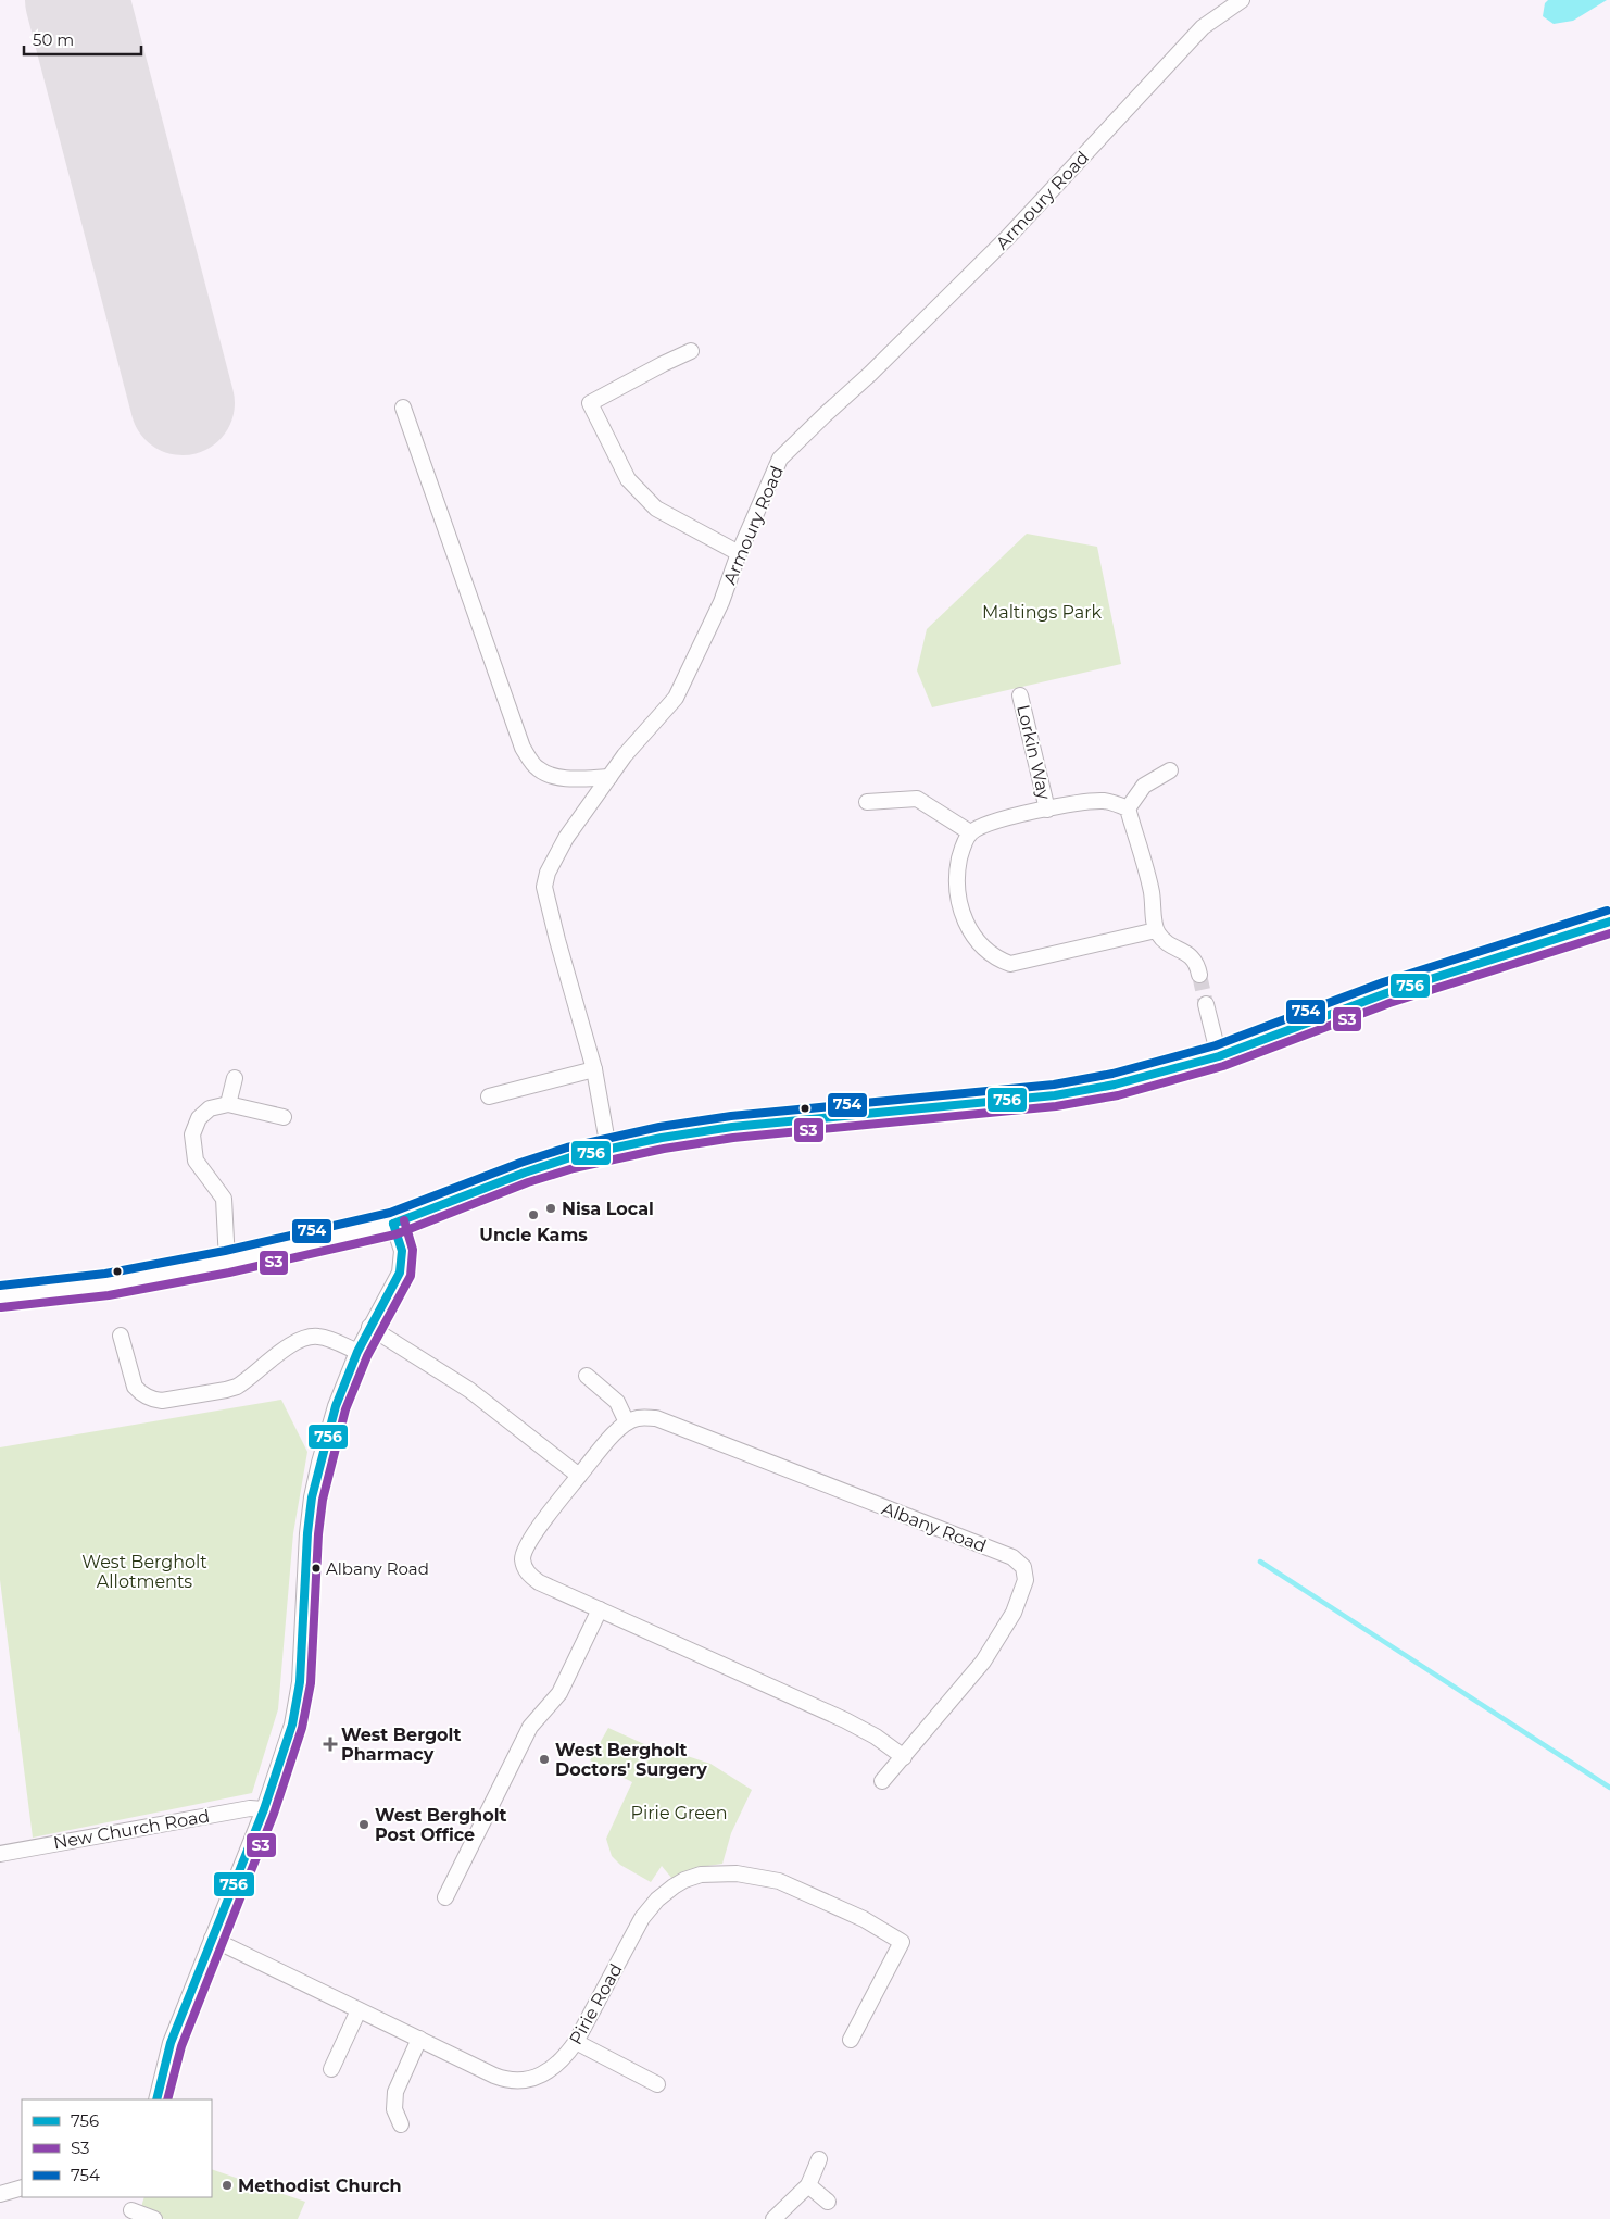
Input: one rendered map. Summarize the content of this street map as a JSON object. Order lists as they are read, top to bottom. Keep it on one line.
{"streets":{"street":["Armoury Road","Lorkin Way","Albany Road","New Church Road","Pirie Road"]},"parks":["Maltings Park","West Bergholt Allotments","Pirie Green"],"places":{"other":["Nisa Local","Uncle Kams","Albany Road","West Bergholt Doctors' Surgery","West Bergholt Post Office","Methodist Church"],"health":["West Bergolt Pharmacy"]},"lines":["transit line 754","transit line 756","transit line S3"],"legend":["756","S3","754"],"scale_bar":"50 m"}
